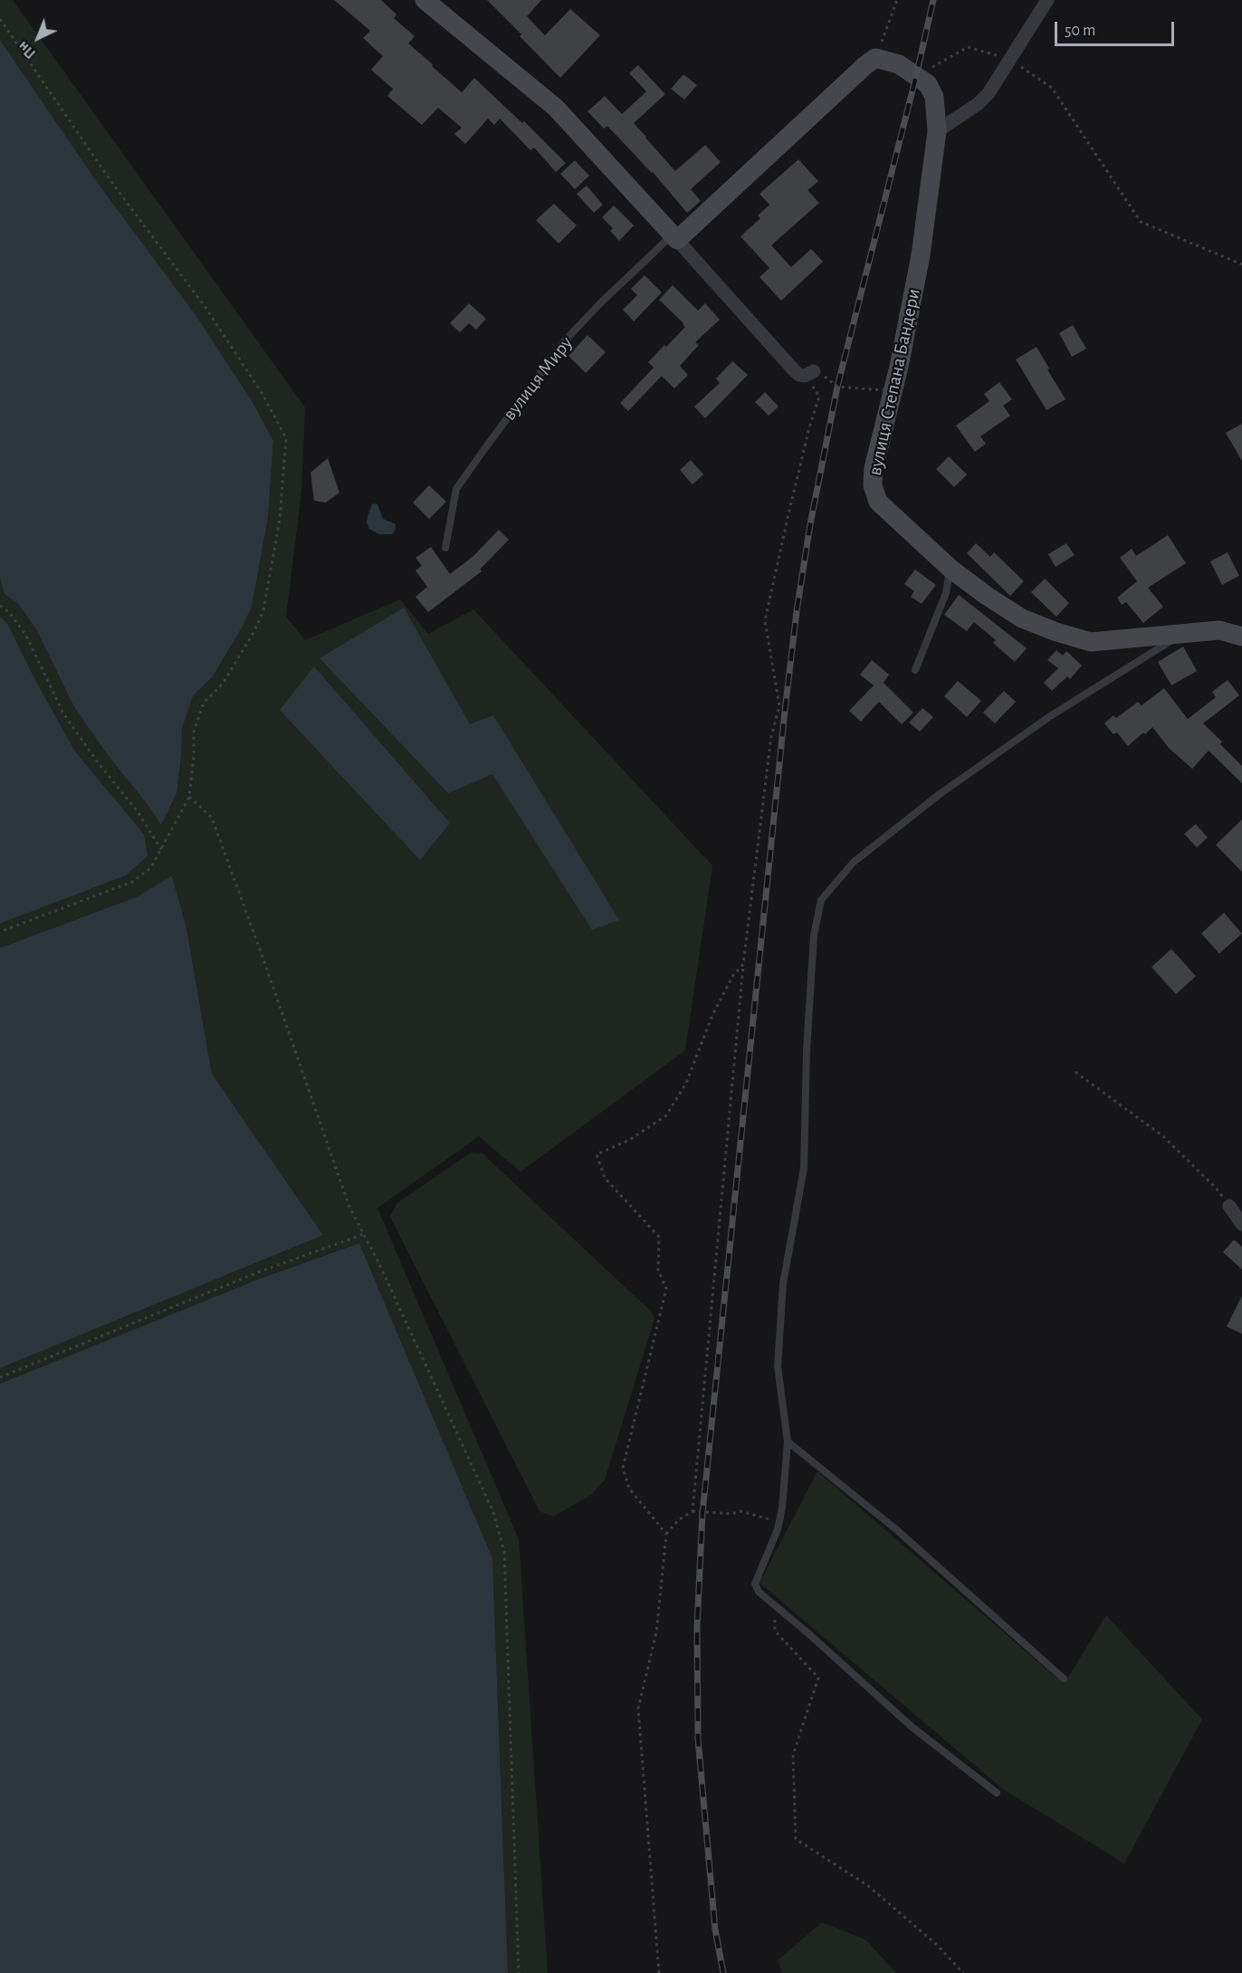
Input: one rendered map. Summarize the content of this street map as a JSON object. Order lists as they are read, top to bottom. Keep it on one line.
{"streets":{"street":["вулиця Миру","вулиця Степана Бандери"]},"crossings":[["вулиця Миру","вулиця Степана Бандери"]],"scale_bar":"50 m","north":"bottom left"}
